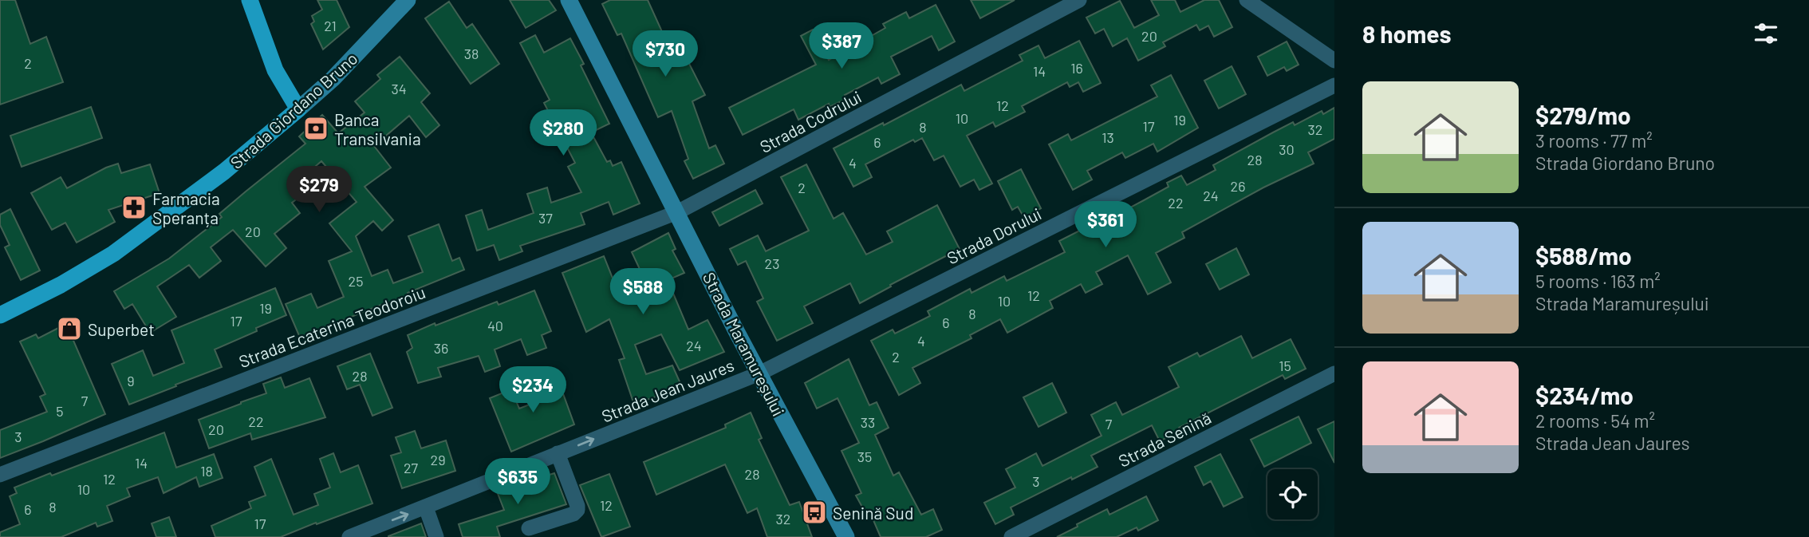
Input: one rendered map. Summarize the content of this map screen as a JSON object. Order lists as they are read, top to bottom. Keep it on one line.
{"streets":{"main road":["Strada Giordano Bruno","Strada Maramureșului"],"street":["Strada Codrului","Strada Dorului","Strada Ecaterina Teodoroiu","Strada Jean Jaures","Strada Senină"]},"crossings":[["Strada Codrului","Strada Ecaterina Teodoroiu"],["Strada Codrului","Strada Maramureșului"],["Strada Dorului","Strada Maramureșului"],["Strada Dorului","Strada Jean Jaures"],["Strada Ecaterina Teodoroiu","Strada Maramureșului"],["Strada Maramureșului","Strada Jean Jaures"]],"one_way":["Strada Jean Jaures"],"places":{"bank":["Banca Transilvania"],"pharmacy":["Farmacia Speranța"],"shop":["Superbet"],"bus stop":["Senină Sud"]},"house_numbers":["21","20","38","2","16","14","34","12","10","19","17","8","32","13","6","30","28","4","26","2","24","22","37","20","23","25","12","10","19","8","17","6","40","4","24","36","2","15","28","9","7","5","22","33","7","20","3","35","29","14","27","18","28","12","3","10","12","8","6","32","17"],"page":{"heading":"8 homes","price":["$387","$730","$280","$279","$361","$588","$234","$635"],"list":[{"name":"$279/mo","note":"3 rooms · 77 m² · Strada Giordano Bruno"},{"name":"$588/mo","note":"5 rooms · 163 m² · Strada Maramureșului"},{"name":"$234/mo","note":"2 rooms · 54 m² · Strada Jean Jaures"}]}}
